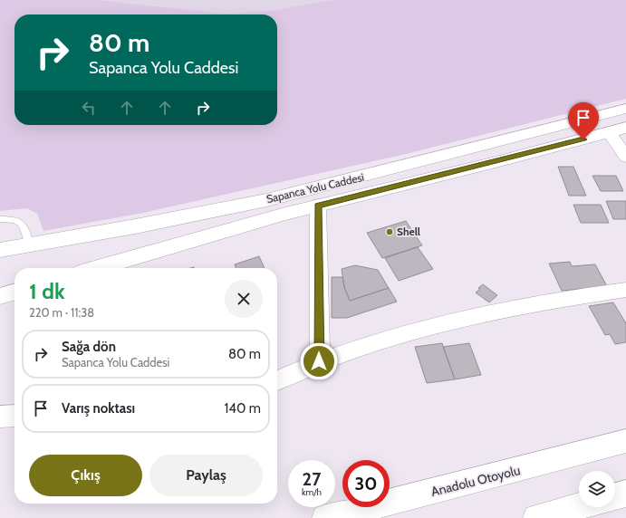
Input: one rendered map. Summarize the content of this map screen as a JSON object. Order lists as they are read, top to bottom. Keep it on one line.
{"streets":{"highway":["Sapanca Yolu Caddesi","Anadolu Otoyolu"]},"places":["Shell"],"page":{"turn":["80 m","Sapanca Yolu Caddesi"],"heading":["1 dk","220 m · 11:38"],"list":[{"name":"Sağa dön","note":"Sapanca Yolu Caddesi","value":"80 m"},{"name":"Varış noktası","value":"140 m"}],"buttons":["Çıkış","Paylaş"],"speed":"27 km/h","limit":"30"}}
